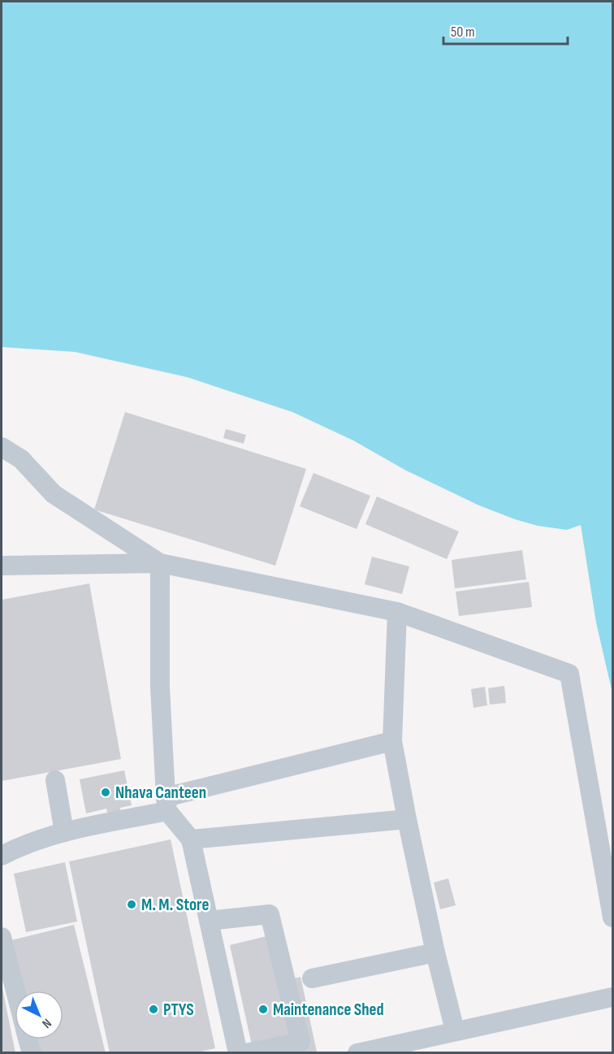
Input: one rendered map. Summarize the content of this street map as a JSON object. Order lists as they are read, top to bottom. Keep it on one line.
{"places":["Nhava Canteen","M. M. Store","PTYS","Maintenance Shed"],"scale_bar":"50 m","north":"bottom right"}
